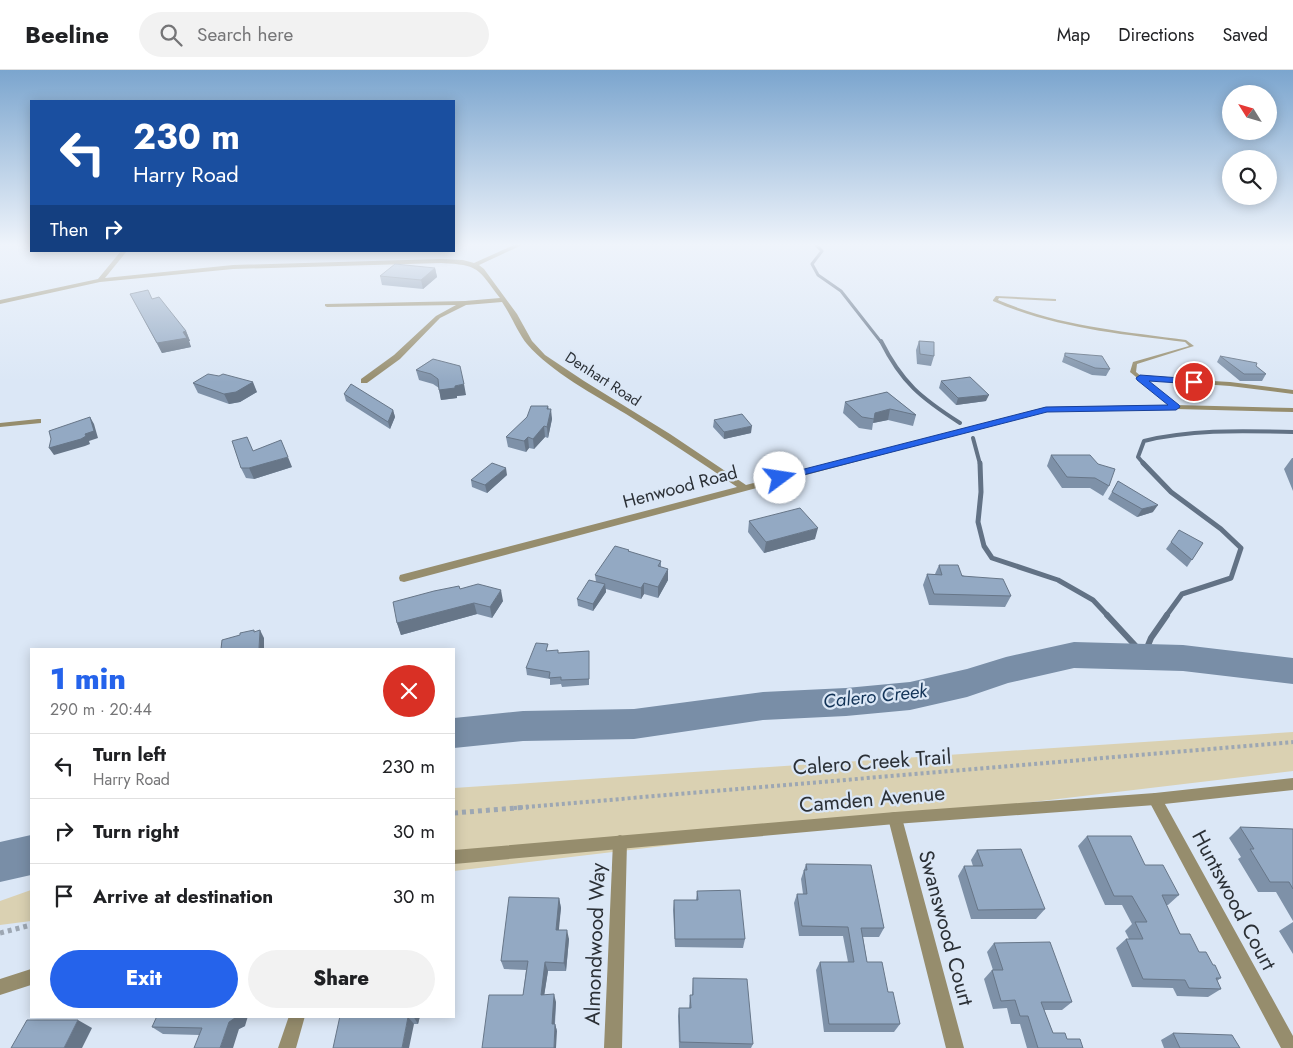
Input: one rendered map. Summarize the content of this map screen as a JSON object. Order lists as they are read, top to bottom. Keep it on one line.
{"streets":{"street":["Denhart Road","Henwood Road","Camden Avenue","Huntswood Court","Swanswood Court","Almondwood Way"],"path":["Calero Creek Trail"]},"crossings":[["Denhart Road","Henwood Road"],["Camden Avenue","Huntswood Court"],["Camden Avenue","Swanswood Court"],["Camden Avenue","Almondwood Way"]],"water":["Calero Creek"],"north":"top left","page":{"header":"Beeline","search":"Search here","nav":["Map","Directions","Saved"],"turn":["230 m","Harry Road"],"then":"Then","heading":["1 min","290 m · 20:44"],"list":[{"name":"Turn left","note":"Harry Road","value":"230 m"},{"name":"Turn right","value":"30 m"},{"name":"Arrive at destination","value":"30 m"}],"buttons":["Exit","Share"]}}
